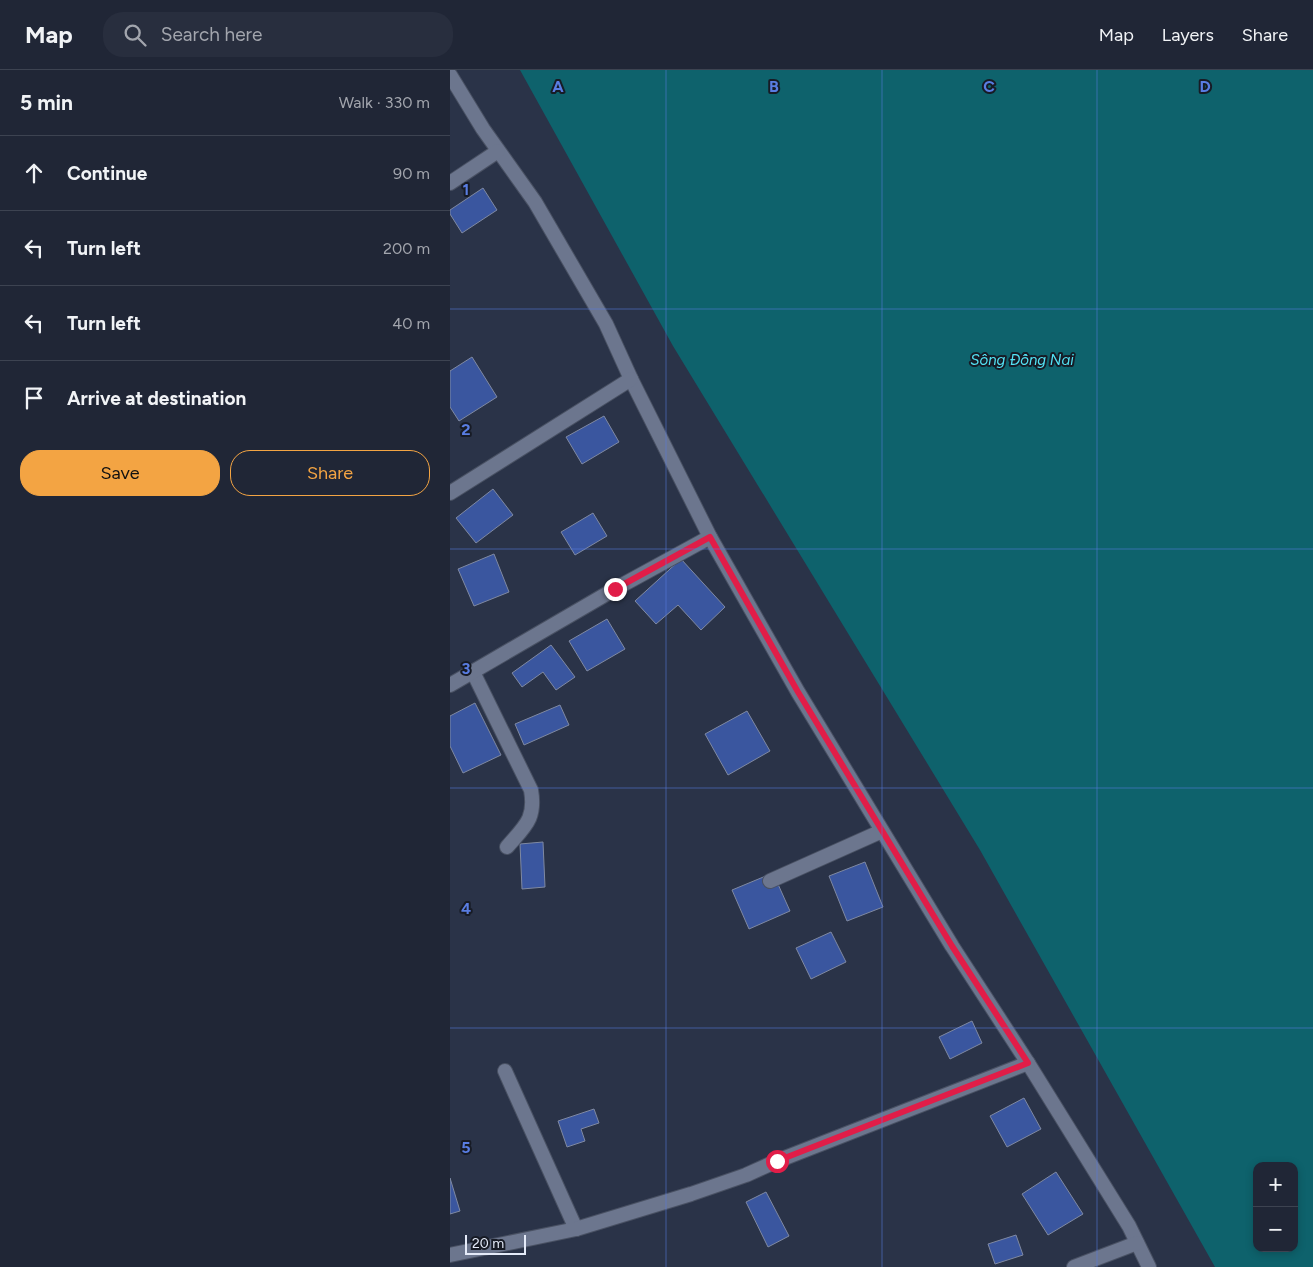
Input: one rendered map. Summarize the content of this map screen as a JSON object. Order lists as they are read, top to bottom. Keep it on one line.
{"water":["Sông Đồng Nai"],"scale_bar":"20 m","page":{"header":"Map","search":"Search here","nav":["Map","Layers","Share"],"heading":["5 min","Walk · 330 m"],"list":[["Continue","90 m"],["Turn left","200 m"],["Turn left","40 m"],"Arrive at destination"],"buttons":["Save","Share"],"map_buttons":["+","−"],"scale":"20 m"},"grid":{"columns":["A","B","C","D"],"rows":["1","2","3","4","5"]}}
